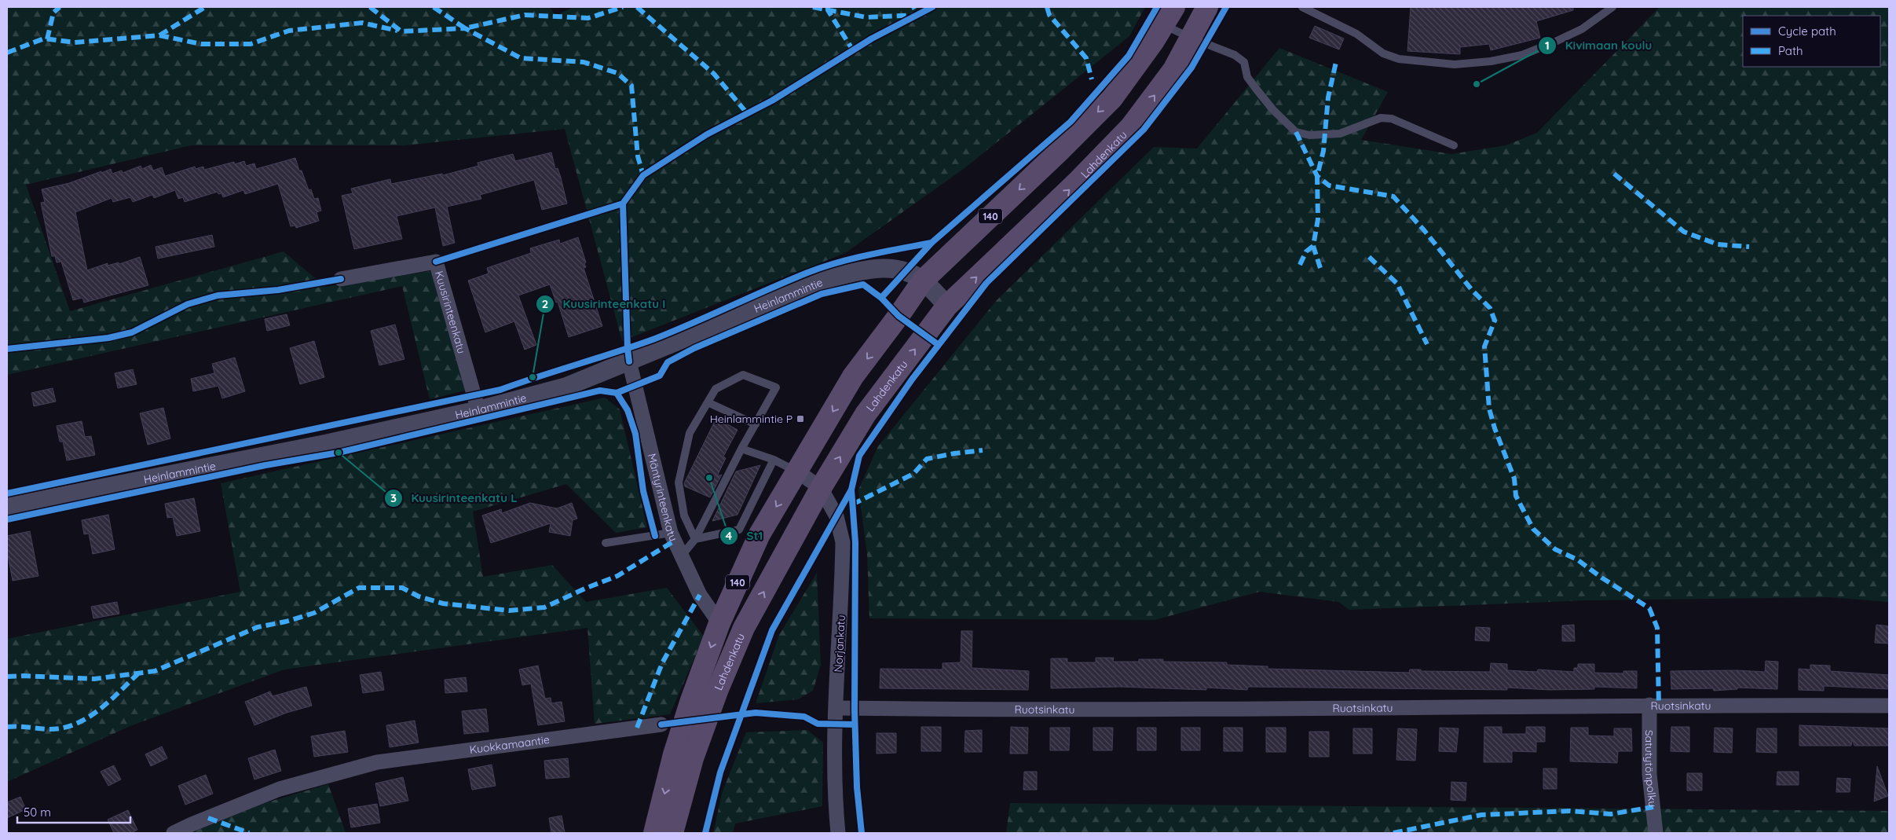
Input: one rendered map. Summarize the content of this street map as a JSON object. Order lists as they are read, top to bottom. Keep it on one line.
{"streets":{"main road":["Lahdenkatu","140"],"street":["Heinlammintie","Kuusirinteenkatu","Mäntyrinteenkatu","Norjankatu","Ruotsinkatu","Kuokkamaantie","Satutytönpolku"]},"crossings":[["Lahdenkatu","Heinlammintie"],["Lahdenkatu","Mäntyrinteenkatu"],["Lahdenkatu","Norjankatu"],["Heinlammintie","Kuusirinteenkatu"],["Heinlammintie","Mäntyrinteenkatu"],["Norjankatu","Ruotsinkatu"],["Ruotsinkatu","Satutytönpolku"]],"places":{"other":["Kivimaan koulu","Kuusirinteenkatu I","Kuusirinteenkatu L","St1"],"transit":["Heinlammintie P"]},"legend":["Cycle path","Path"],"scale_bar":"50 m"}
